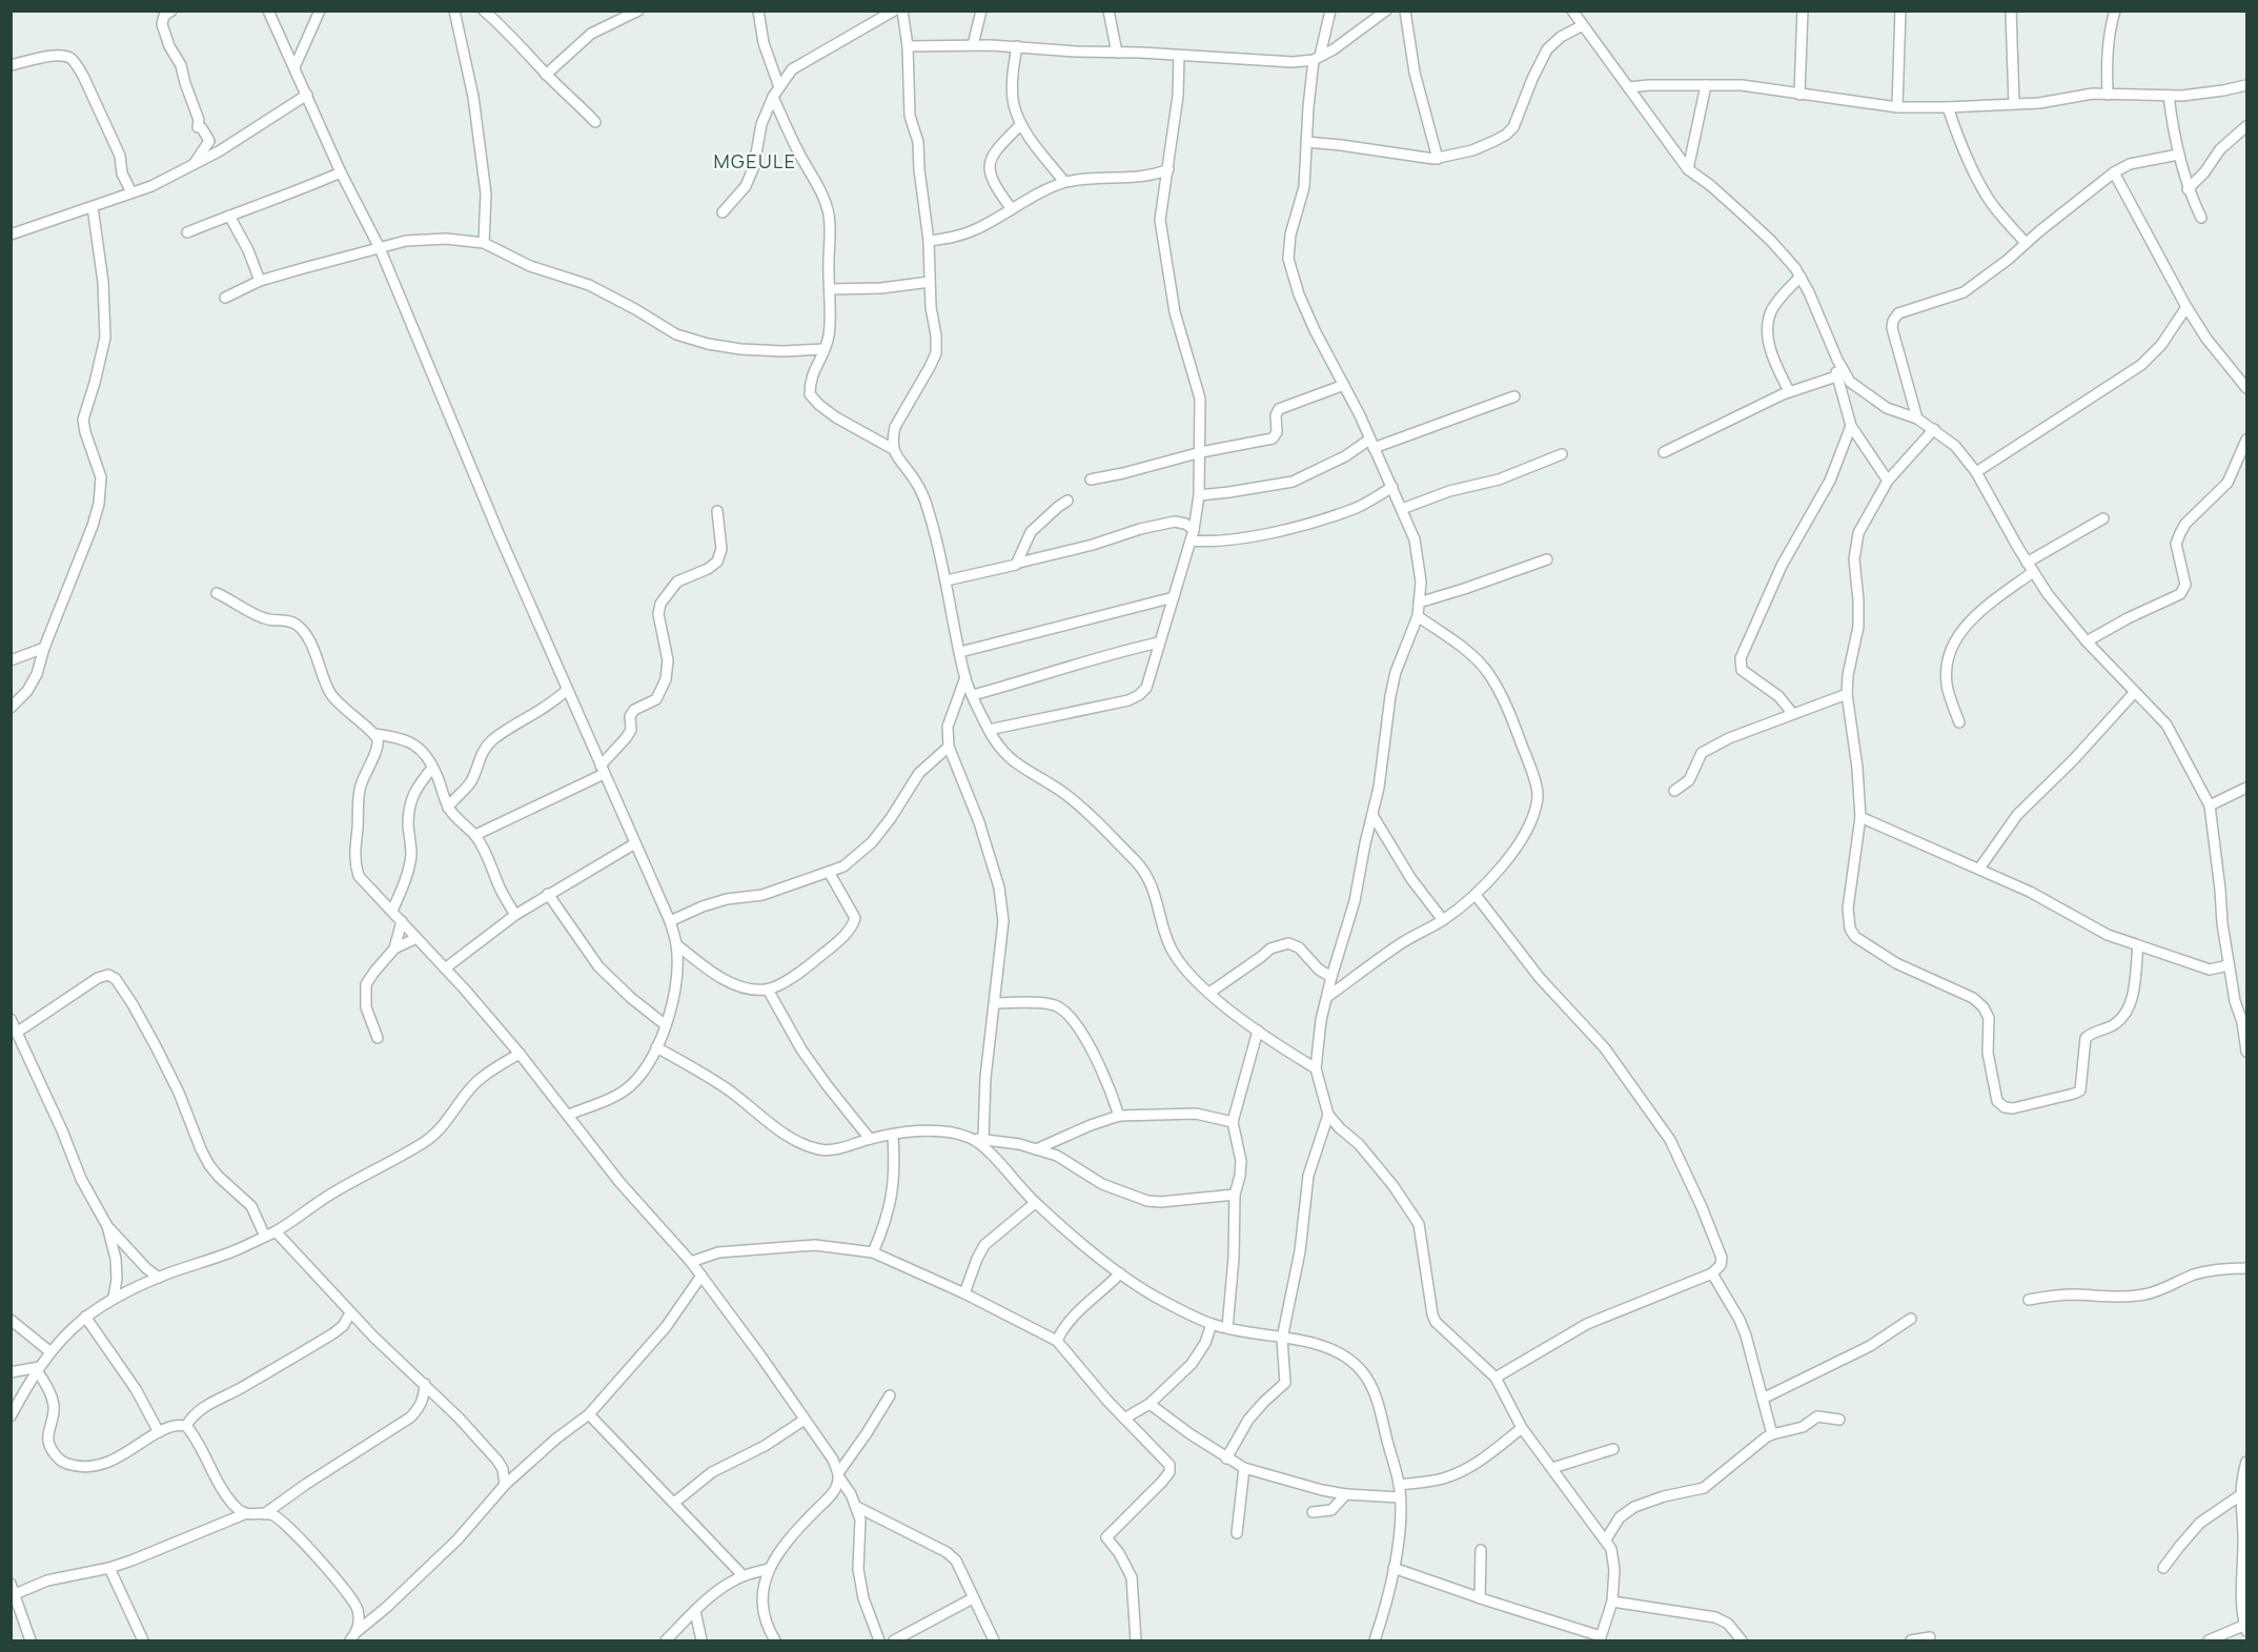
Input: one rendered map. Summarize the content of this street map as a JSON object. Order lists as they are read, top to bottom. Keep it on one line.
{"districts":["MGEULE"]}
